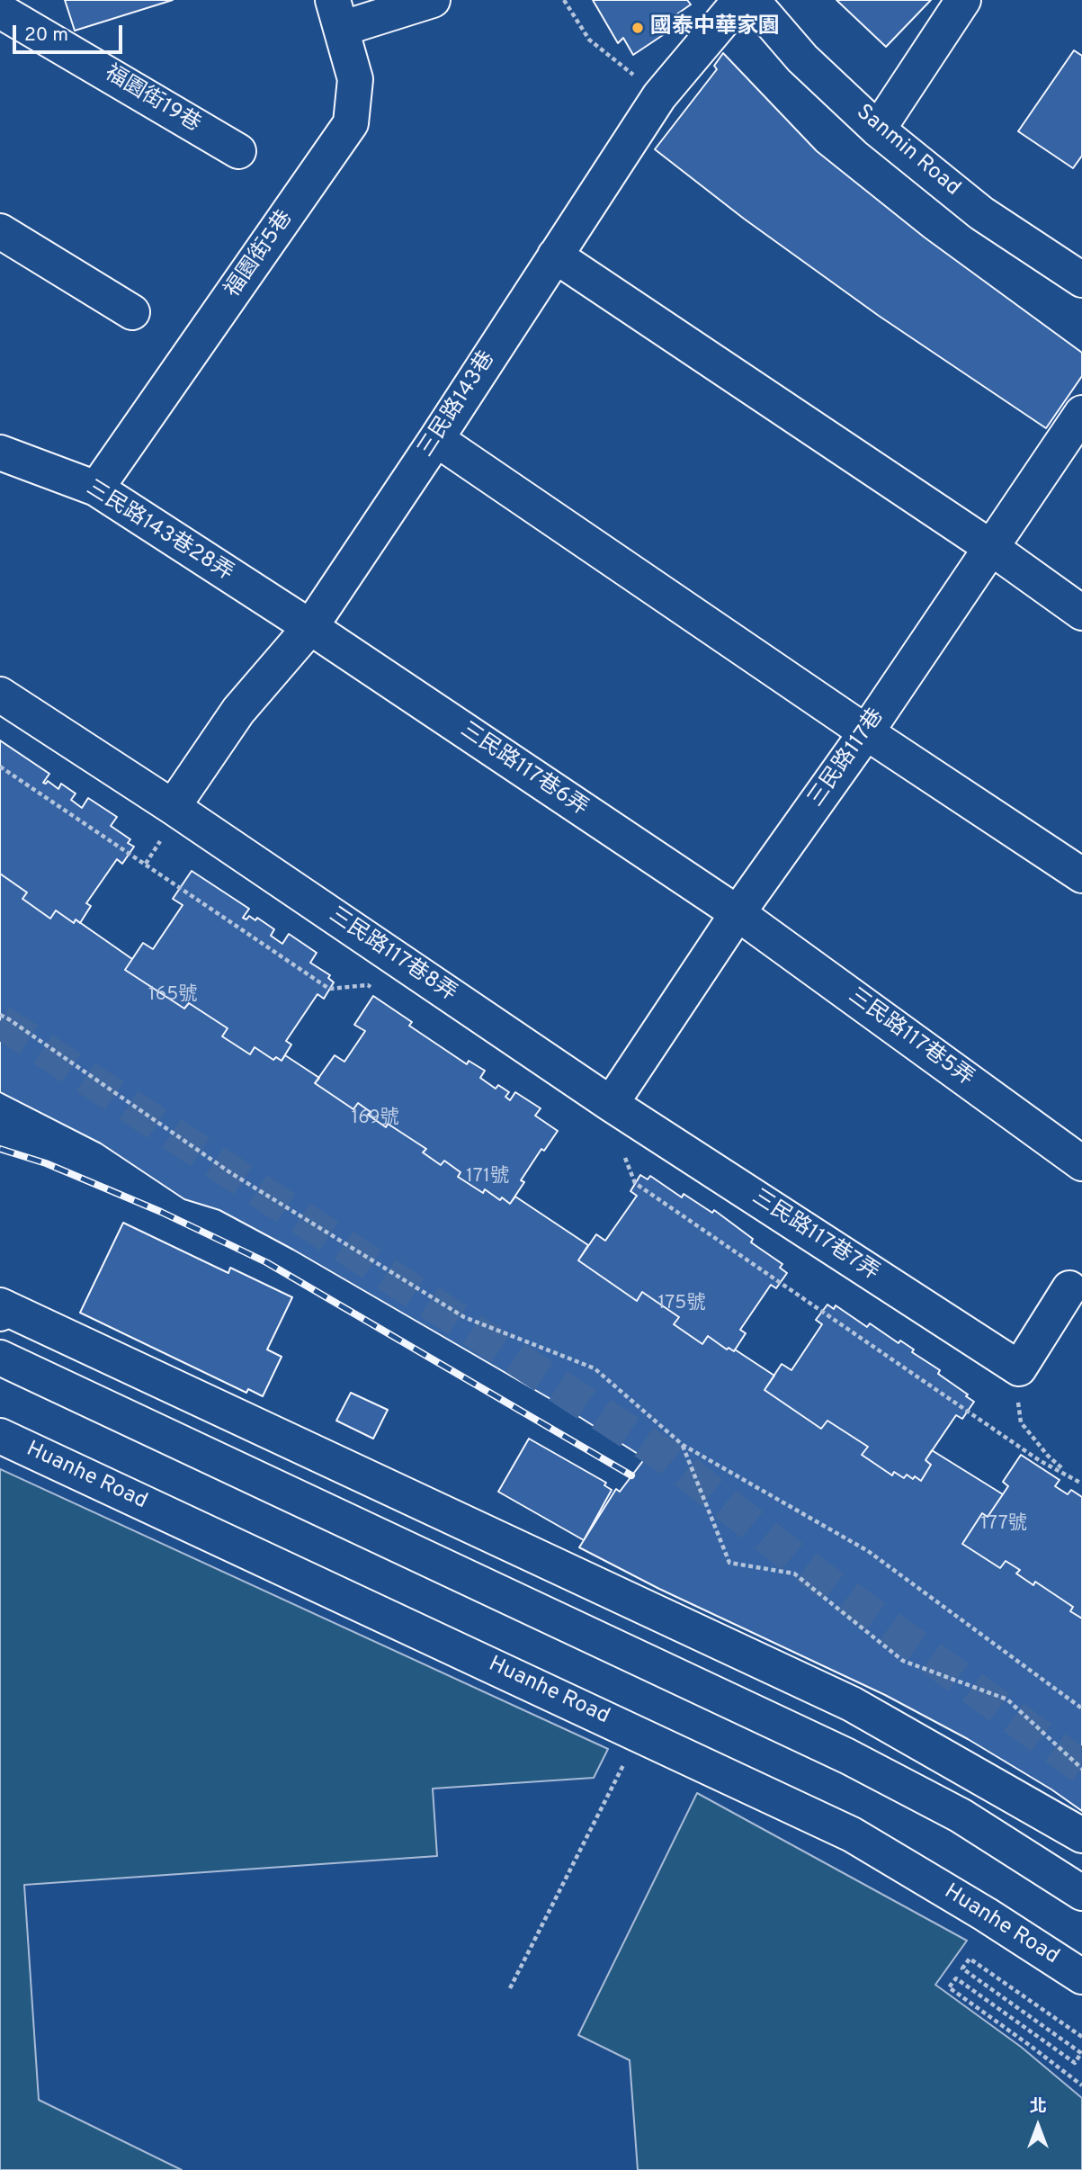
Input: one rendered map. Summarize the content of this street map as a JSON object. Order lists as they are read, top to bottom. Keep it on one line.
{"streets":{"main road":["福園街19巷","Sanmin Road","福園街5巷","三民路143巷","三民路143巷28弄","三民路117巷","三民路117巷6弄","三民路117巷8弄","三民路117巷5弄","三民路117巷7弄","Huanhe Road"]},"crossings":[["福園街5巷","三民路143巷28弄"],["三民路143巷","三民路143巷28弄"],["三民路143巷","三民路117巷6弄"],["三民路143巷","三民路117巷8弄"],["三民路143巷28弄","三民路117巷6弄"],["三民路117巷","三民路117巷6弄"],["三民路117巷","三民路117巷8弄"],["三民路117巷","三民路117巷5弄"],["三民路117巷","三民路117巷7弄"],["三民路117巷6弄","三民路117巷5弄"],["三民路117巷8弄","三民路117巷7弄"]],"places":["國泰中華家園"],"house_numbers":["165號","169號","171號","175號","177號"],"scale_bar":"20 m","north":"top"}
